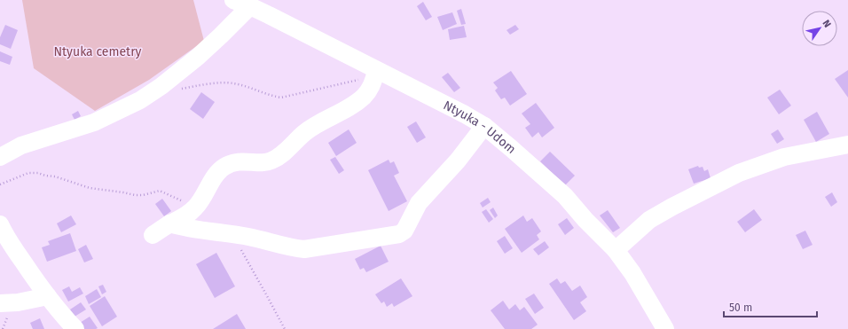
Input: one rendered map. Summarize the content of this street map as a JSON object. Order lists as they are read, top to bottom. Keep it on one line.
{"streets":{"street":["Ntyuka - Udom"]},"parks":["Ntyuka cemetry"],"scale_bar":"50 m","north":"top right"}
